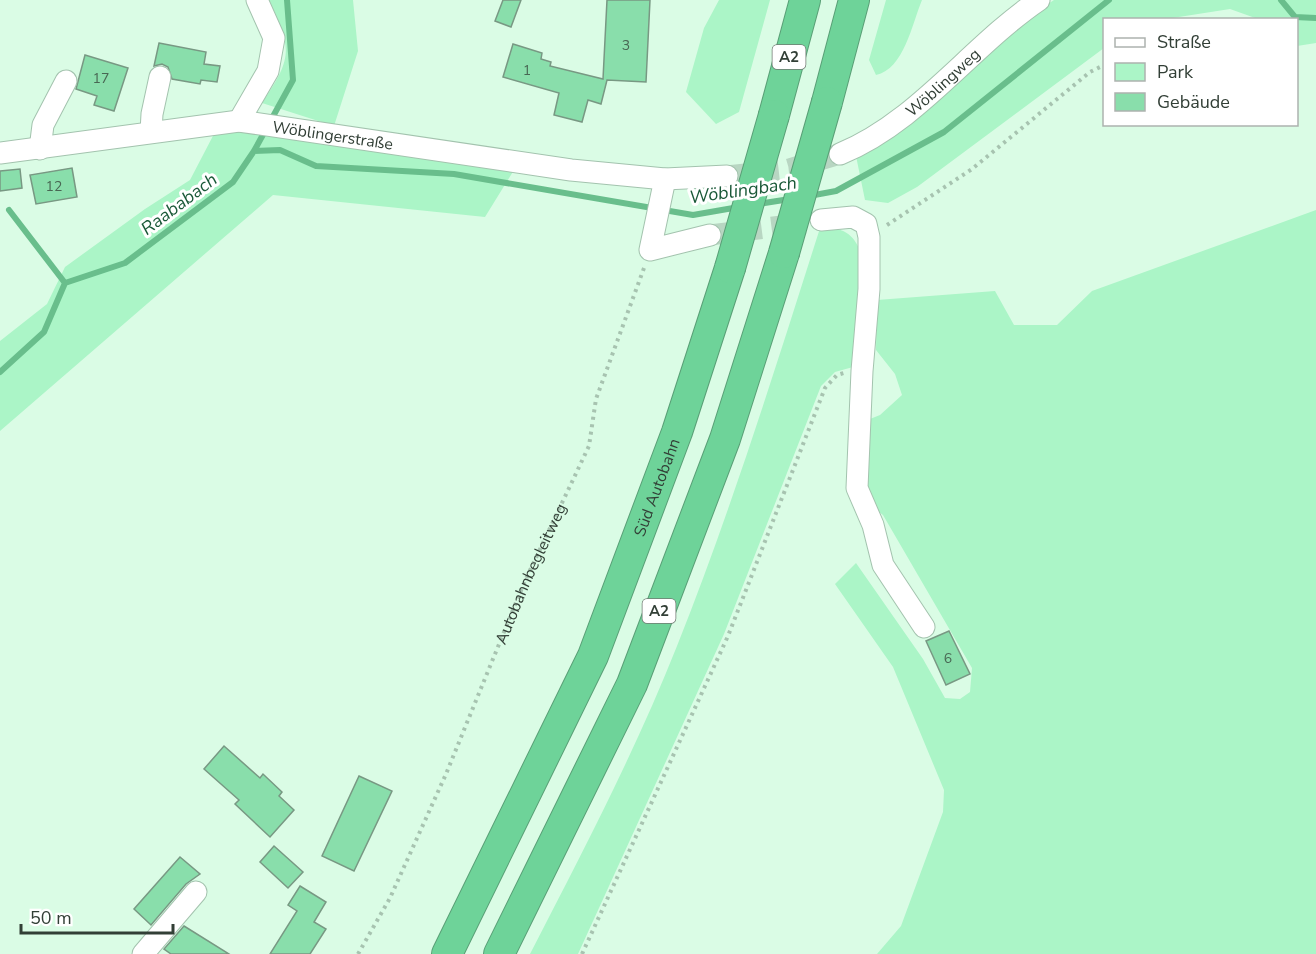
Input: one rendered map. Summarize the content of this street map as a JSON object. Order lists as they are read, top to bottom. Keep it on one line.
{"streets":{"highway":["A2","Süd Autobahn"],"street":["Wöblingweg","Wöblingerstraße"],"path":["Autobahnbegleitweg"]},"water":["Wöblingbach","Raababach"],"house_numbers":["3","1","17","12","6"],"legend":["Straße","Park","Gebäude"],"scale_bar":"50 m"}
